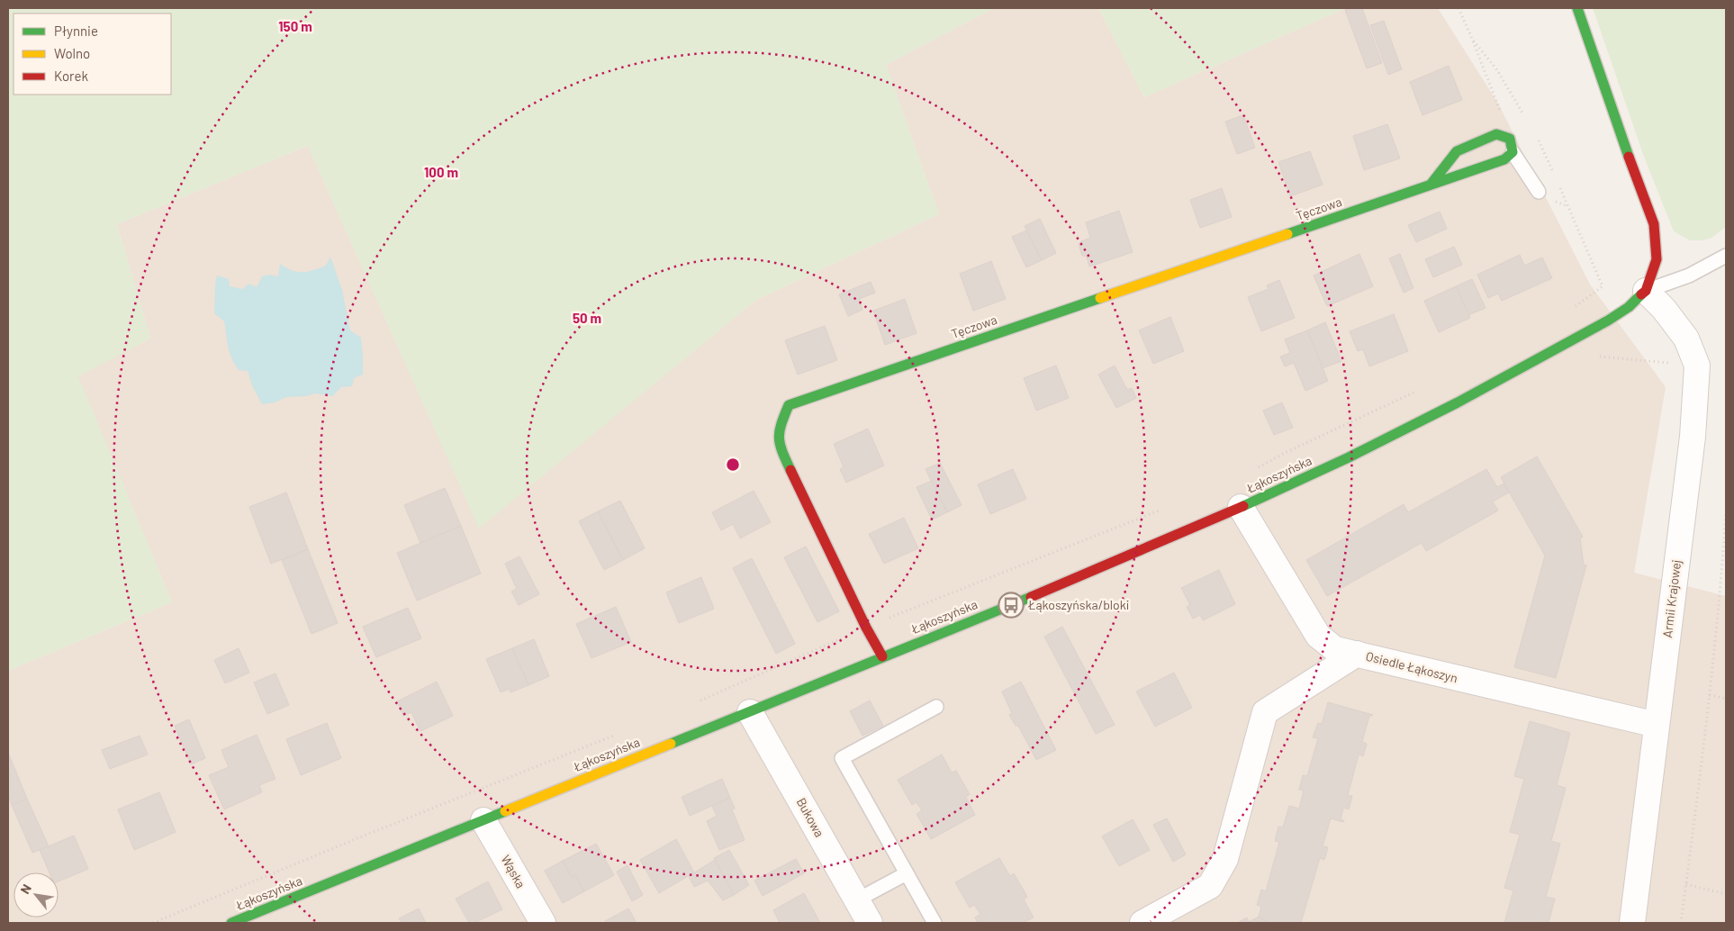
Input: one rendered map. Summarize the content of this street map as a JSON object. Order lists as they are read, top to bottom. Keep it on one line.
{"streets":{"street":["Tęczowa","Łąkoszyńska","Armii Krajowej","Osiedle Łąkoszyn","Bukowa","Wąska"]},"crossings":[["Tęczowa","Łąkoszyńska"],["Łąkoszyńska","Armii Krajowej"],["Łąkoszyńska","Osiedle Łąkoszyn"],["Łąkoszyńska","Bukowa"],["Łąkoszyńska","Wąska"],["Armii Krajowej","Osiedle Łąkoszyn"]],"places":{"bus stop":["Łąkoszyńska/bloki"]},"legend":["Płynnie","Wolno","Korek"],"north":"top left","rings":["150 m","100 m","50 m"]}
